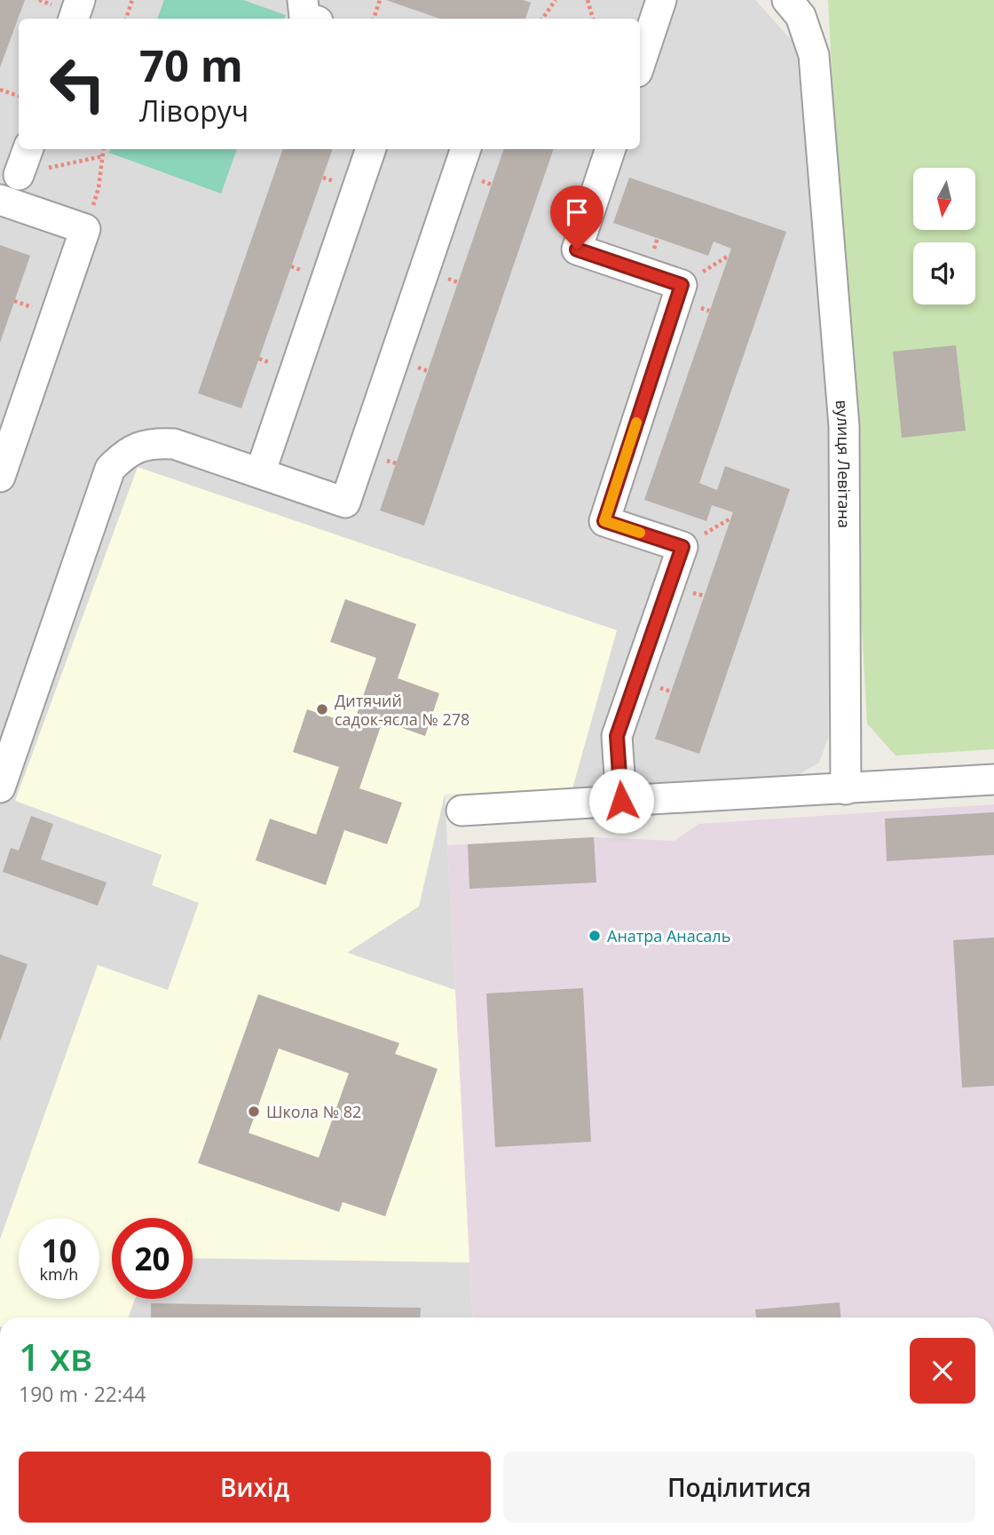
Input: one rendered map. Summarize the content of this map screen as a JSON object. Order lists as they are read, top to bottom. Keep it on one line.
{"streets":{"street":["вулиця Левітана"]},"places":["Дитячий садок-ясла № 278","Анатра Анасаль","Школа № 82"],"north":"bottom","page":{"turn":["70 m","Ліворуч"],"speed":"10 km/h","limit":"20","heading":["1 хв","190 m · 22:44"],"buttons":["Вихід","Поділитися"]}}
